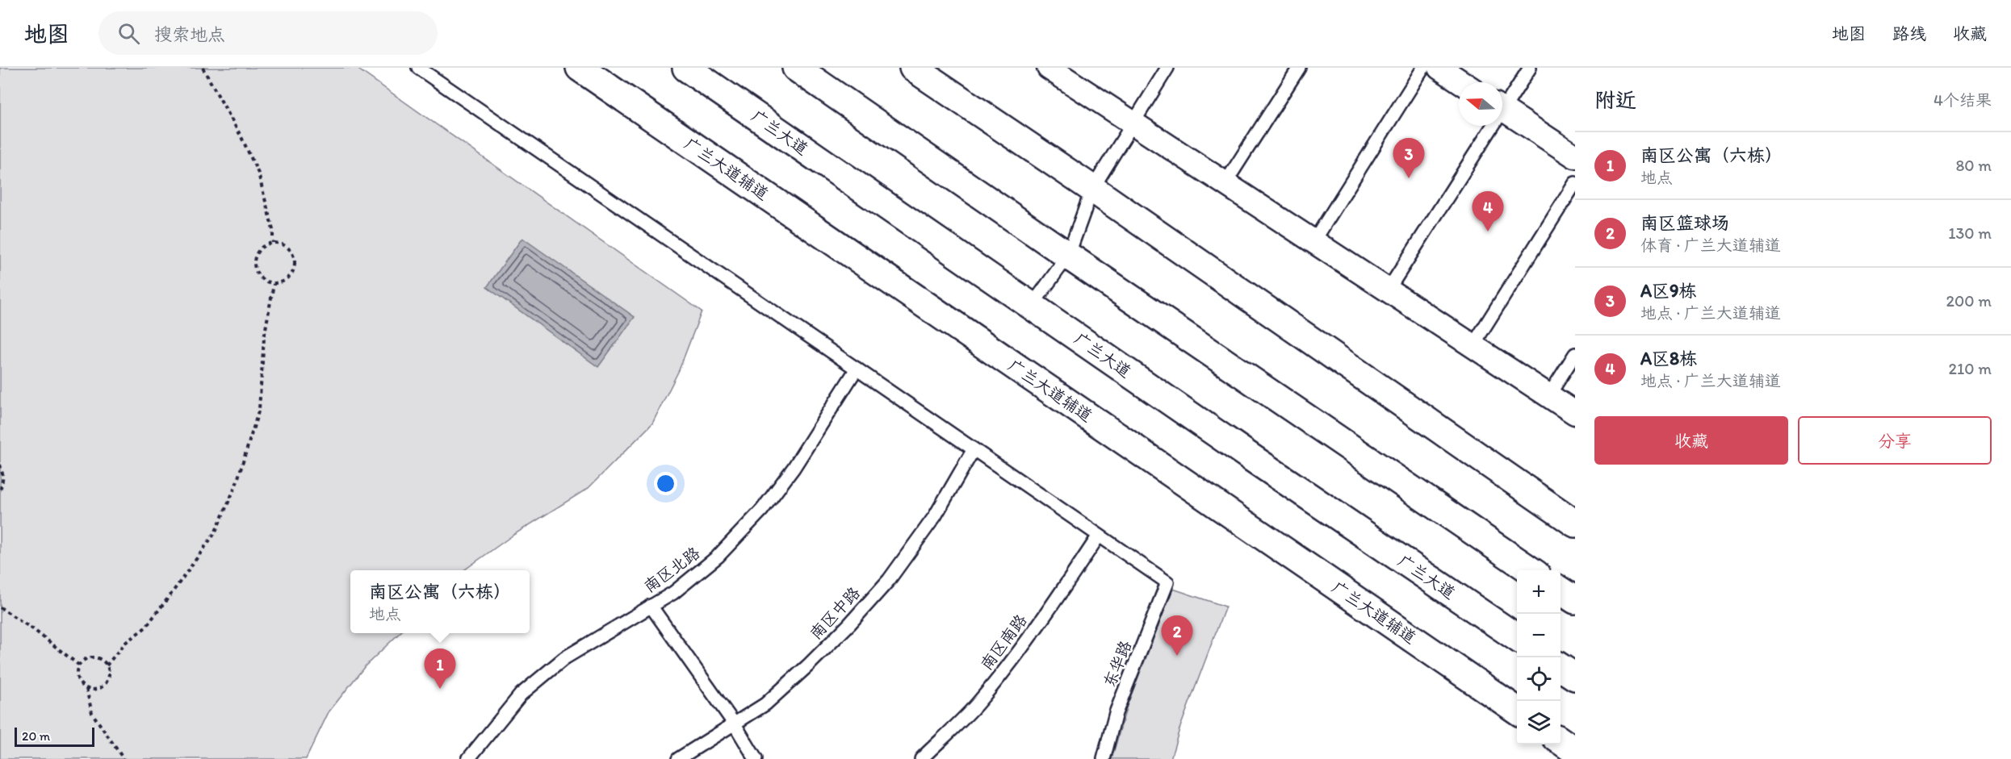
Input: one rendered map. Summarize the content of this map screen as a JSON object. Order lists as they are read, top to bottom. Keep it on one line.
{"streets":{"main road":["广兰大道","广兰大道辅道"],"lane":["南区北路","南区中路","南区南路","东华路"]},"crossings":[["南区南路","东华路"]],"scale_bar":"20 m","north":"left","page":{"header":"地图","search":"搜索地点","nav":["地图","路线","收藏"],"heading":["附近","4个结果"],"list":[{"mark":"1","name":"南区公寓（六栋）","note":"地点","value":"80 m"},{"mark":"2","name":"南区篮球场","note":"体育 · 广兰大道辅道","value":"130 m"},{"mark":"3","name":"A区9栋","note":"地点 · 广兰大道辅道","value":"200 m"},{"mark":"4","name":"A区8栋","note":"地点 · 广兰大道辅道","value":"210 m"}],"pins":["3","4","2","1"],"buttons":["收藏","分享"],"map_buttons":["+","−"],"popup":["南区公寓（六栋）","地点"],"scale":"20 m"}}
